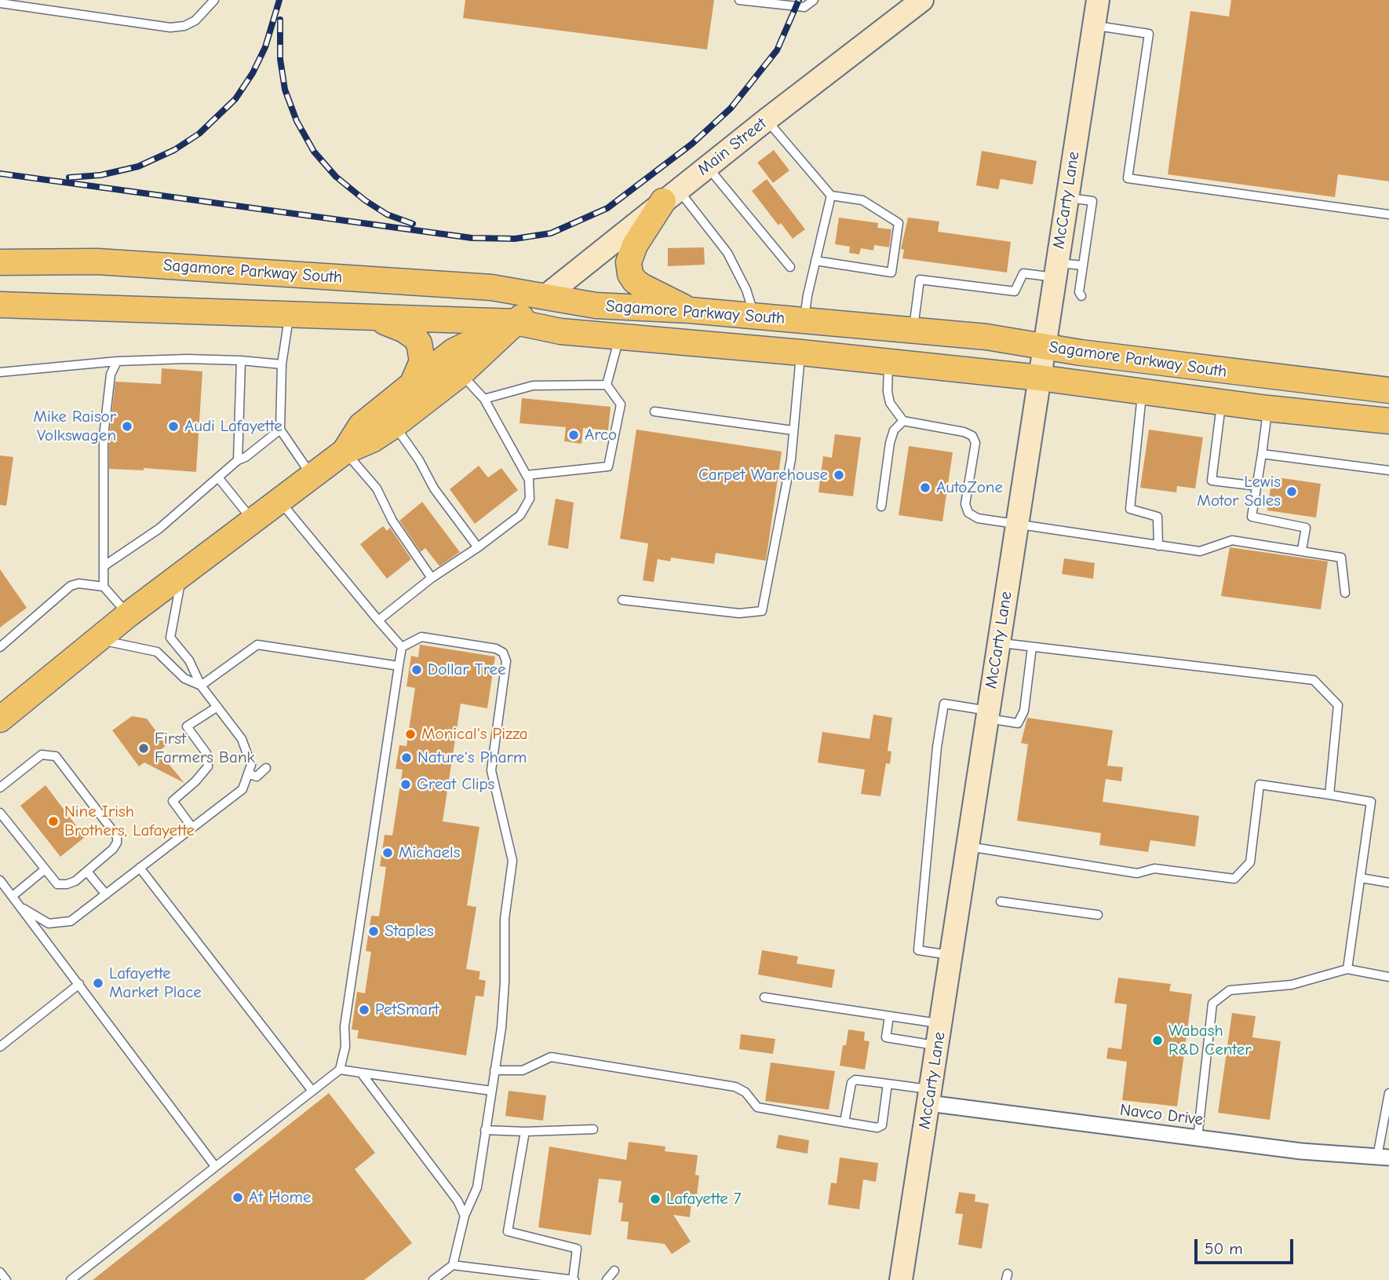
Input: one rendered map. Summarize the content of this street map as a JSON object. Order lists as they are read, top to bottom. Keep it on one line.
{"streets":{"main road":["Main Street","McCarty Lane","Sagamore Parkway South"],"street":["Navco Drive"]},"crossings":[["Main Street","Sagamore Parkway South"],["McCarty Lane","Sagamore Parkway South"],["McCarty Lane","Navco Drive"]],"places":["Mike Raisor Volkswagen","Audi Lafayette","Arco","Carpet Warehouse","AutoZone","Lewis Motor Sales","Dollar Tree","Monical's Pizza","First Farmers Bank","Nature's Pharm","Great Clips","Nine Irish Brothers, Lafayette","Michaels","Staples","Lafayette Market Place","PetSmart","Wabash R&D Center","At Home","Lafayette 7"],"scale_bar":"50 m"}
